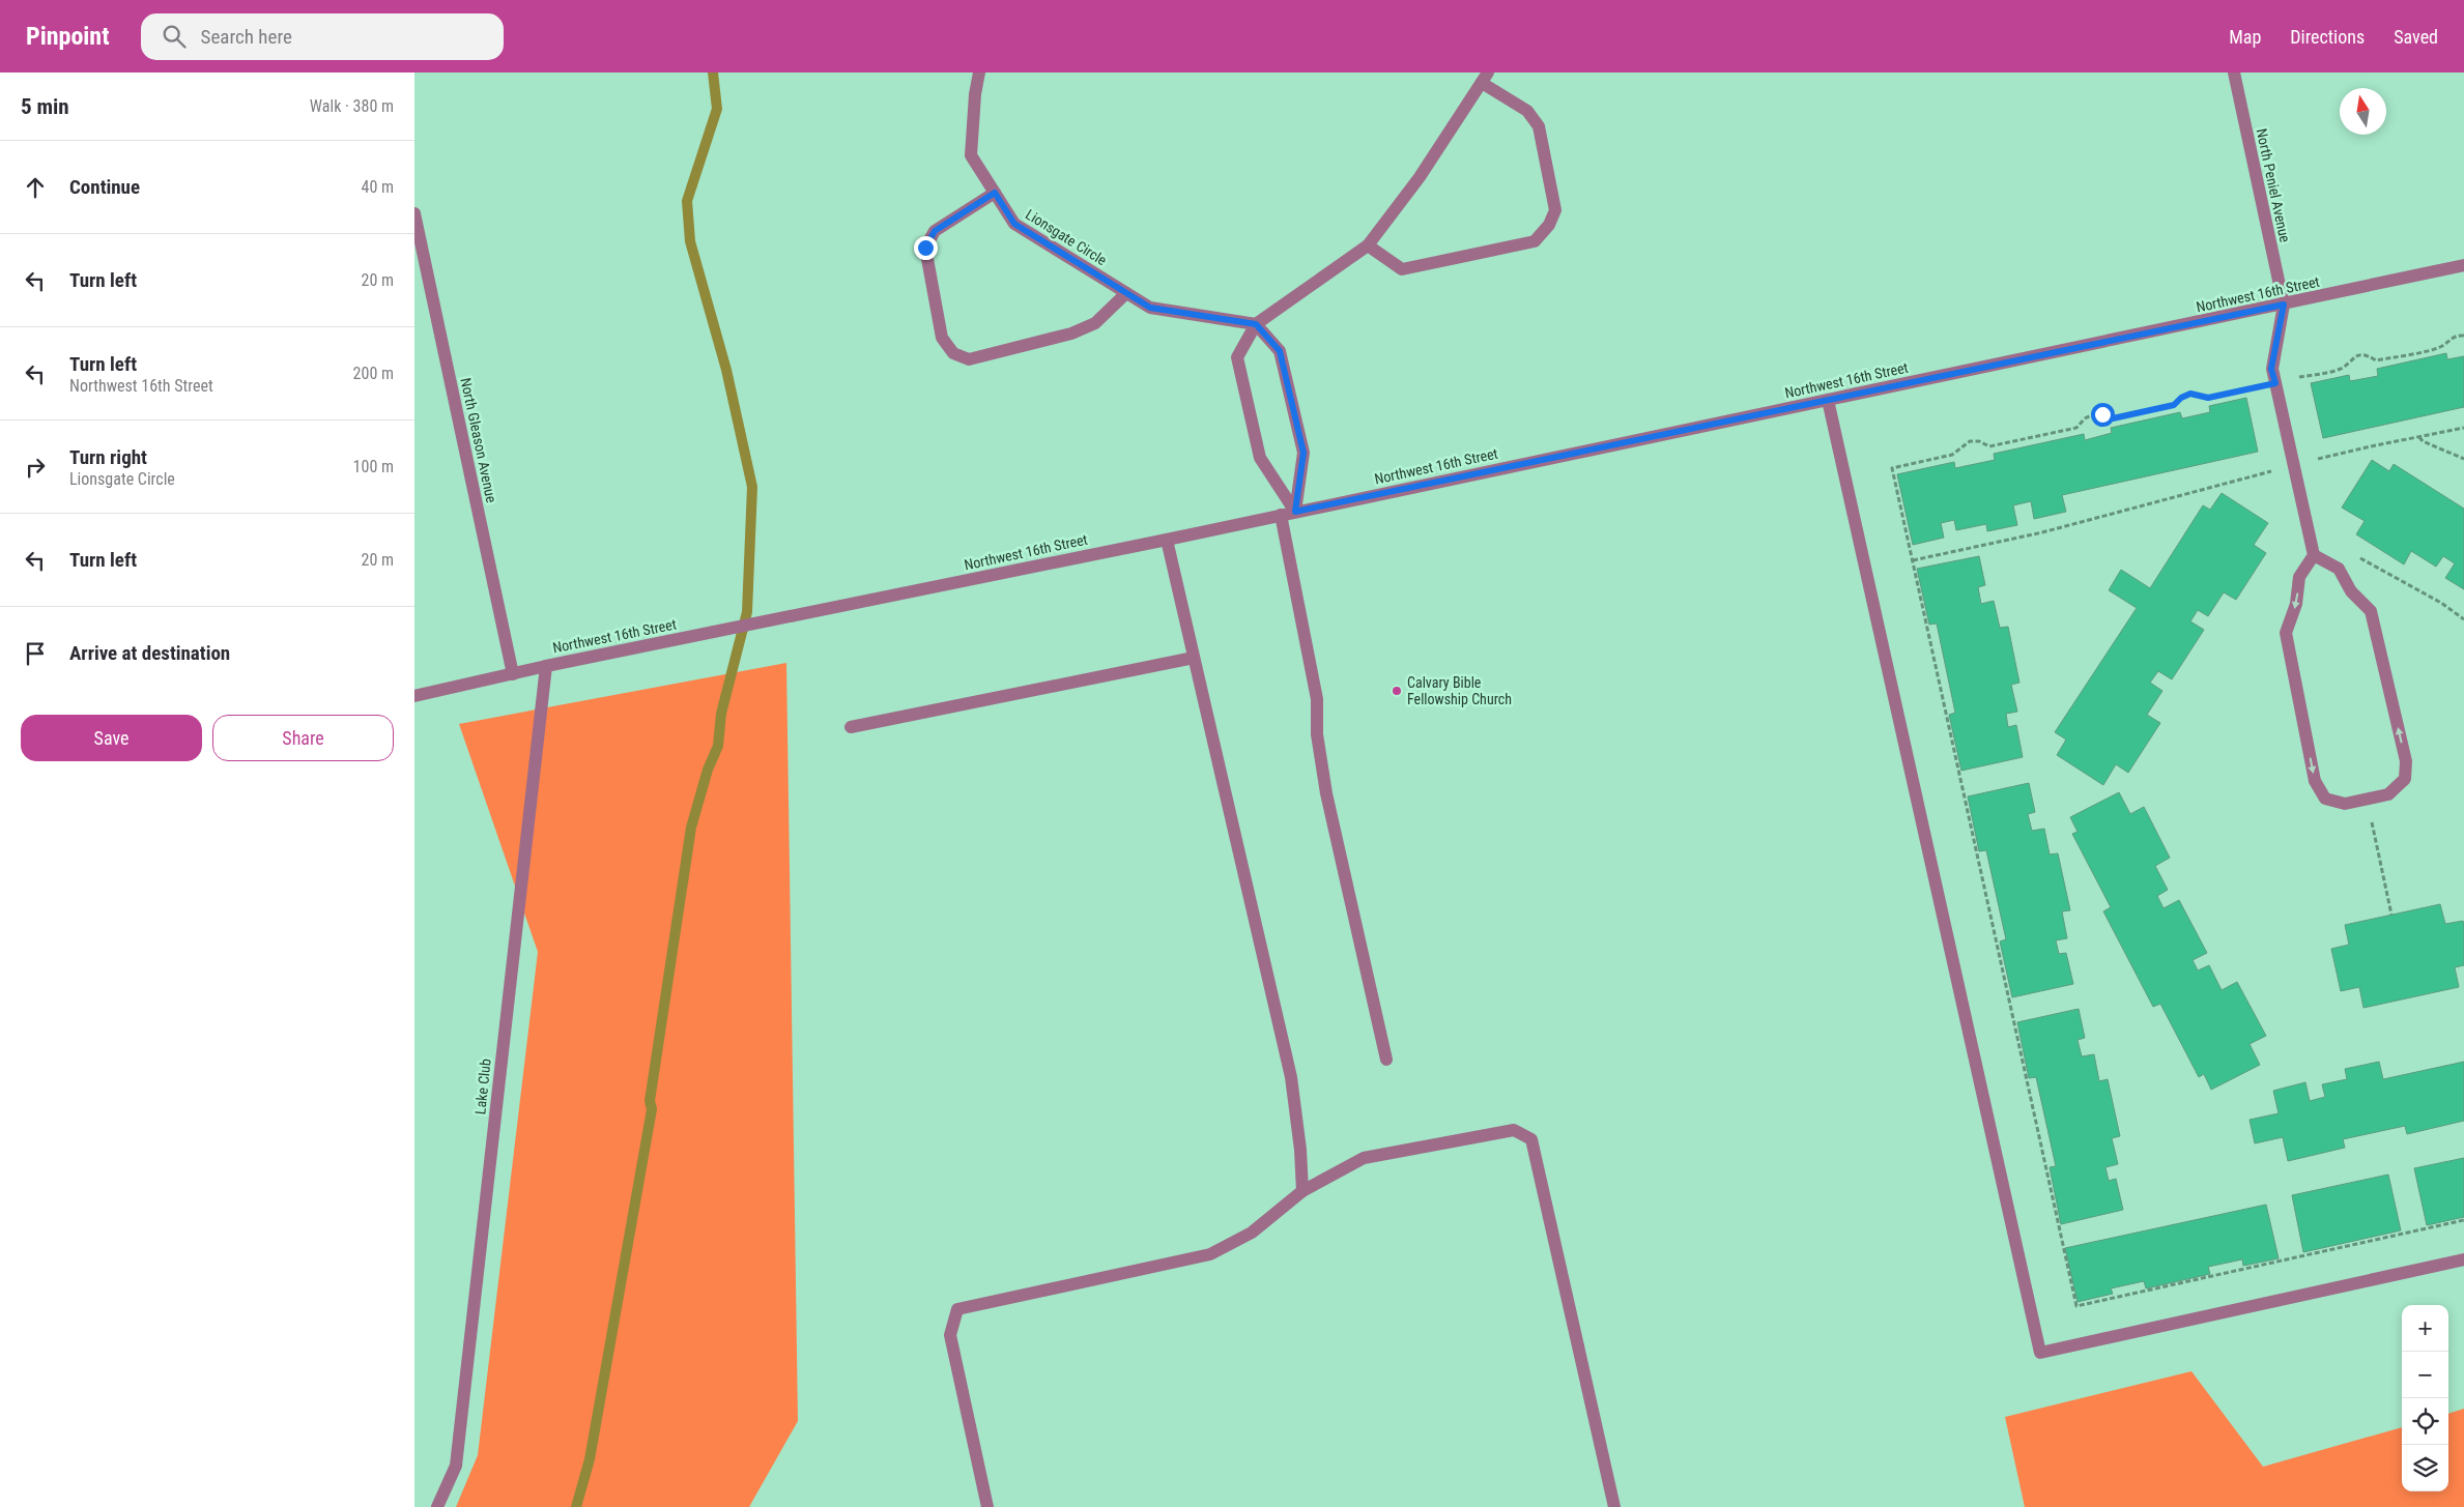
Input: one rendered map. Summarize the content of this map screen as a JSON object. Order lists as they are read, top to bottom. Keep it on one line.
{"streets":{"street":["North Peniel Avenue","Lionsgate Circle","Northwest 16th Street","North Gleason Avenue","Lake Club"]},"crossings":[["North Peniel Avenue","Northwest 16th Street"],["Northwest 16th Street","North Gleason Avenue"],["Northwest 16th Street","Lake Club"]],"places":["Calvary Bible Fellowship Church"],"north":"top","page":{"header":"Pinpoint","search":"Search here","nav":["Map","Directions","Saved"],"heading":["5 min","Walk · 380 m"],"list":[["Continue","40 m"],["Turn left","20 m"],["Turn left","Northwest 16th Street","200 m"],["Turn right","Lionsgate Circle","100 m"],["Turn left","20 m"],"Arrive at destination"],"buttons":["Save","Share"],"map_buttons":["+","−"]}}
